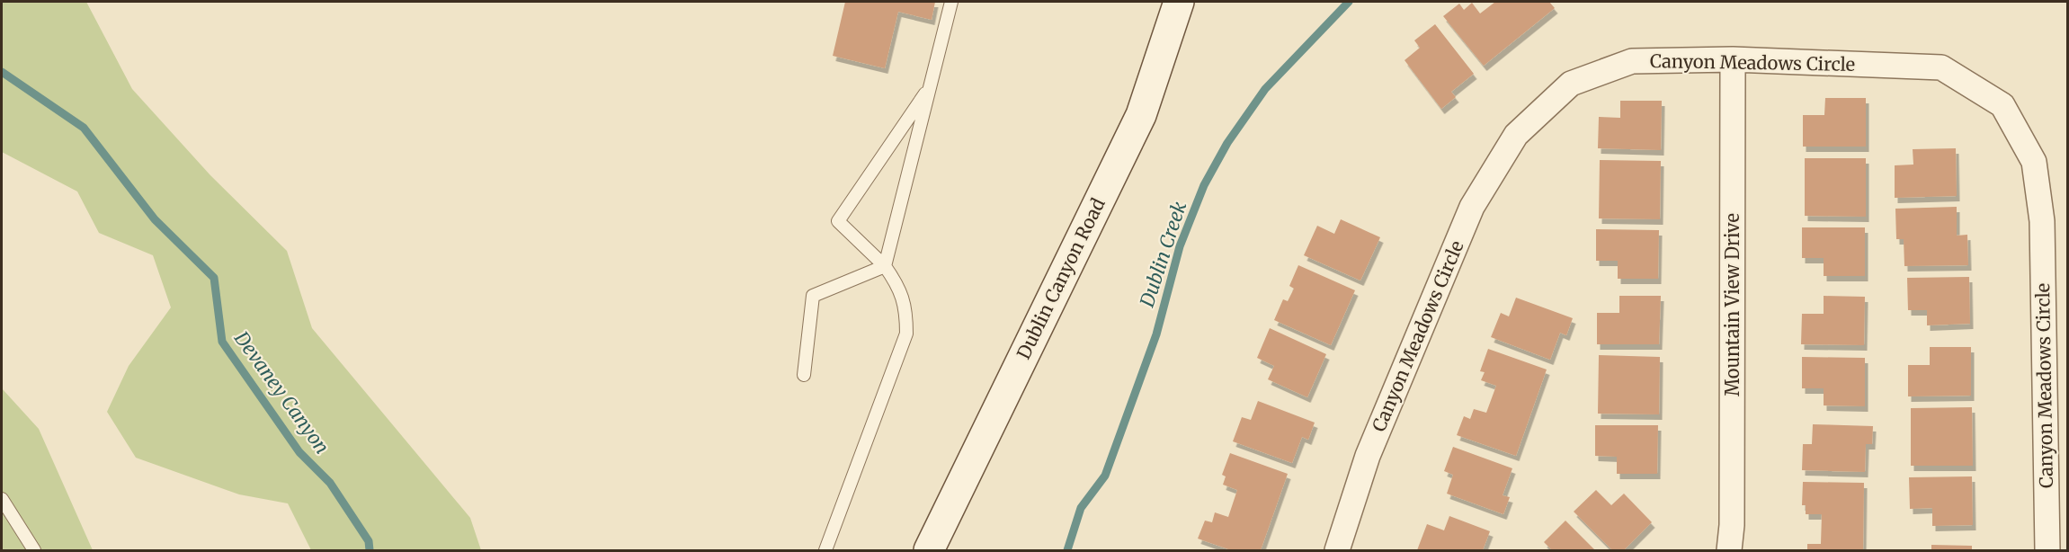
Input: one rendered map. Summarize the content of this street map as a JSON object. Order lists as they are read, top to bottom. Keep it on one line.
{"streets":{"main road":["Dublin Canyon Road"],"street":["Canyon Meadows Circle","Mountain View Drive"]},"crossings":[["Canyon Meadows Circle","Mountain View Drive"]],"water":["Dublin Creek","Devaney Canyon"]}
